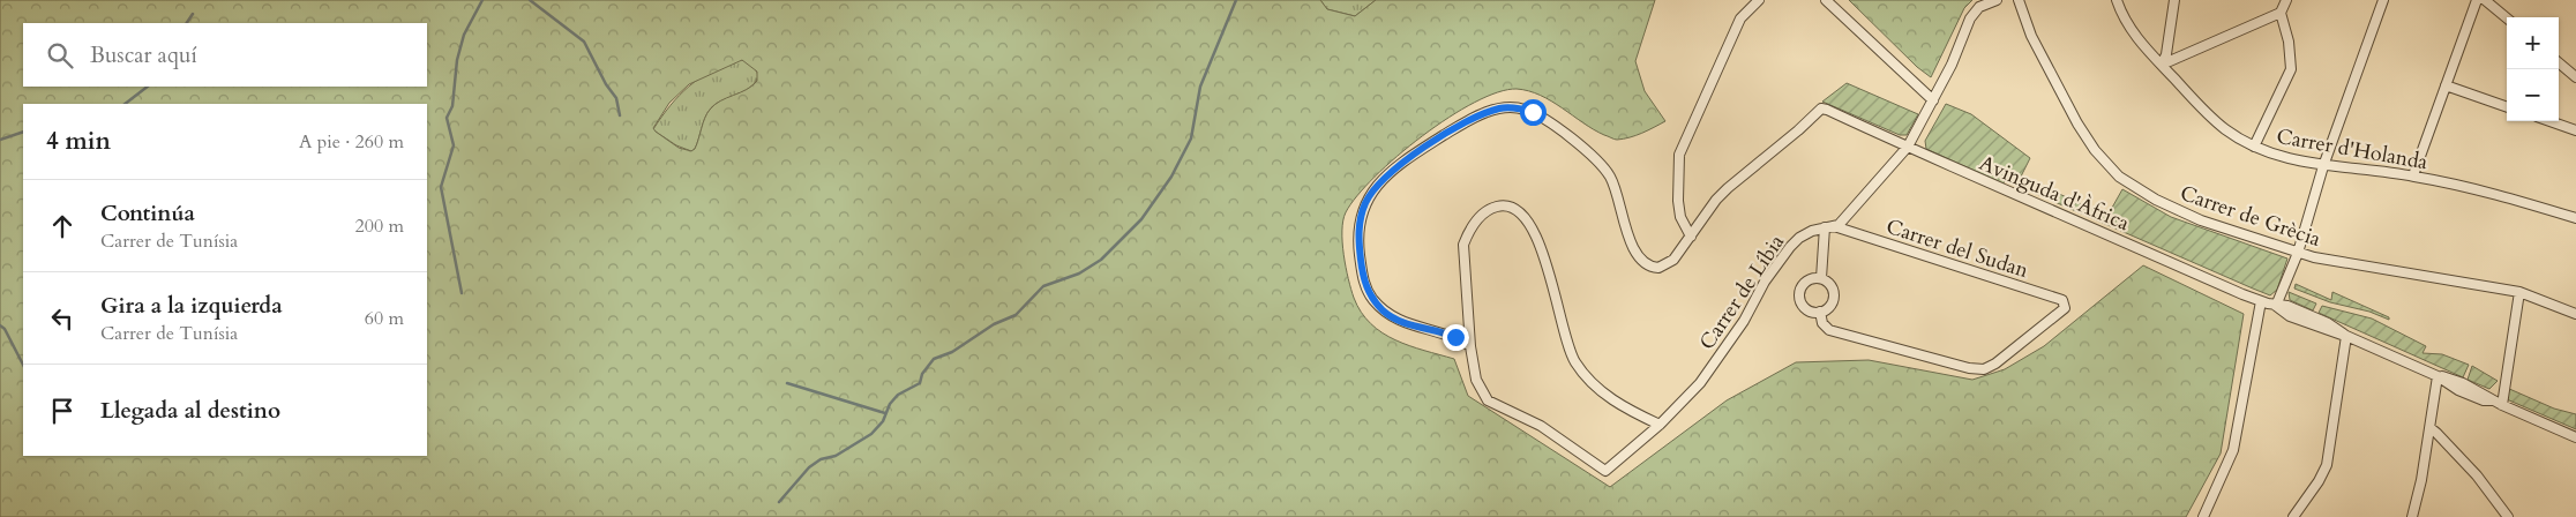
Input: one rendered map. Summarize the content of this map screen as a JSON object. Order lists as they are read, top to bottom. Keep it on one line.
{"streets":{"street":["Carrer d'Holanda","Avinguda d'Àfrica","Carrer de Grècia","Carrer del Sudan","Carrer de Líbia"]},"crossings":[["Avinguda d'Àfrica","Carrer de Líbia"],["Carrer del Sudan","Carrer de Líbia"]],"page":{"map_buttons":["+","−"],"search":"Buscar aquí","heading":["4 min","A pie · 260 m"],"list":[["Continúa","Carrer de Tunísia","200 m"],["Gira a la izquierda","Carrer de Tunísia","60 m"],"Llegada al destino"]}}
